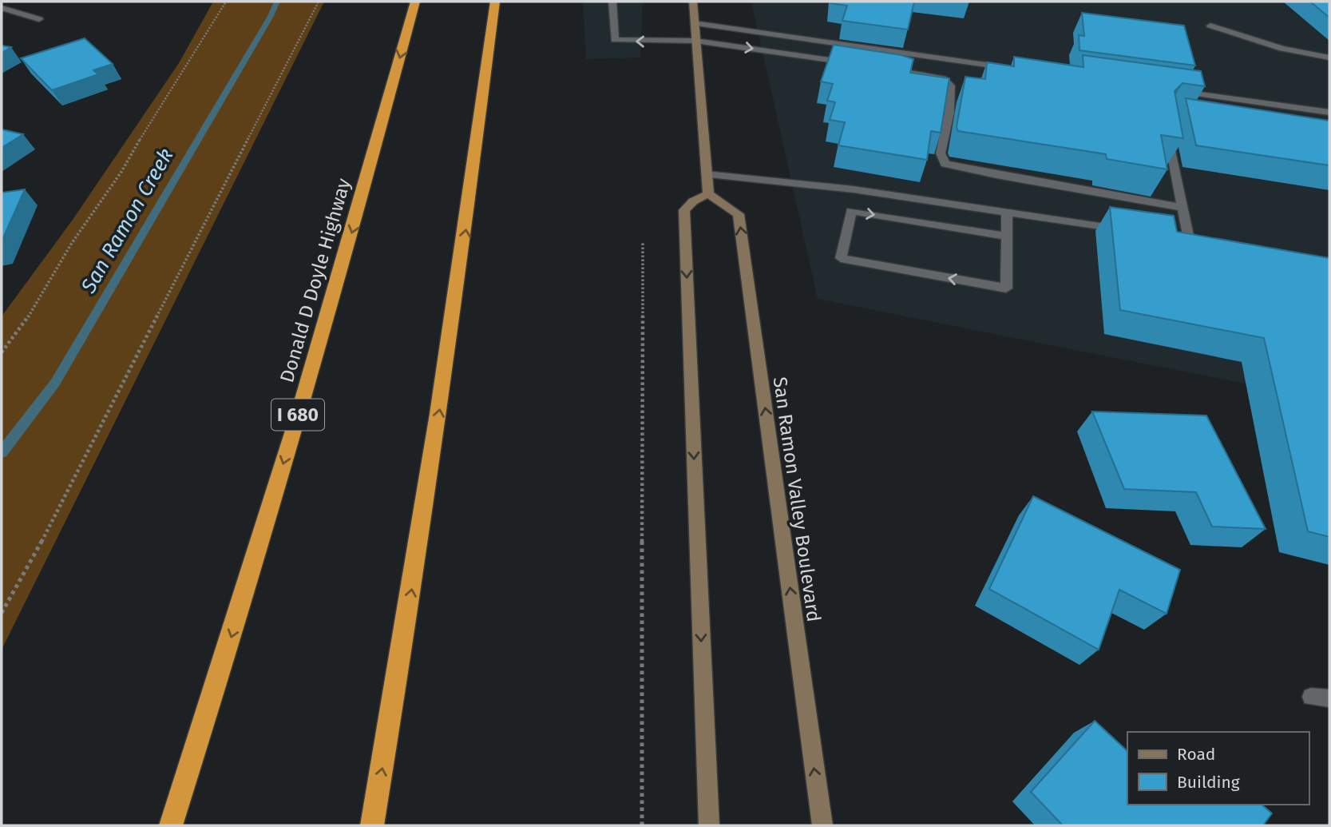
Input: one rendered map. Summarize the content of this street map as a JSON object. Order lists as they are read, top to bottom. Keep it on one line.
{"streets":{"highway":["Donald D Doyle Highway","I 680"],"main road":["San Ramon Valley Boulevard"]},"water":["San Ramon Creek"],"legend":["Road","Building"]}
